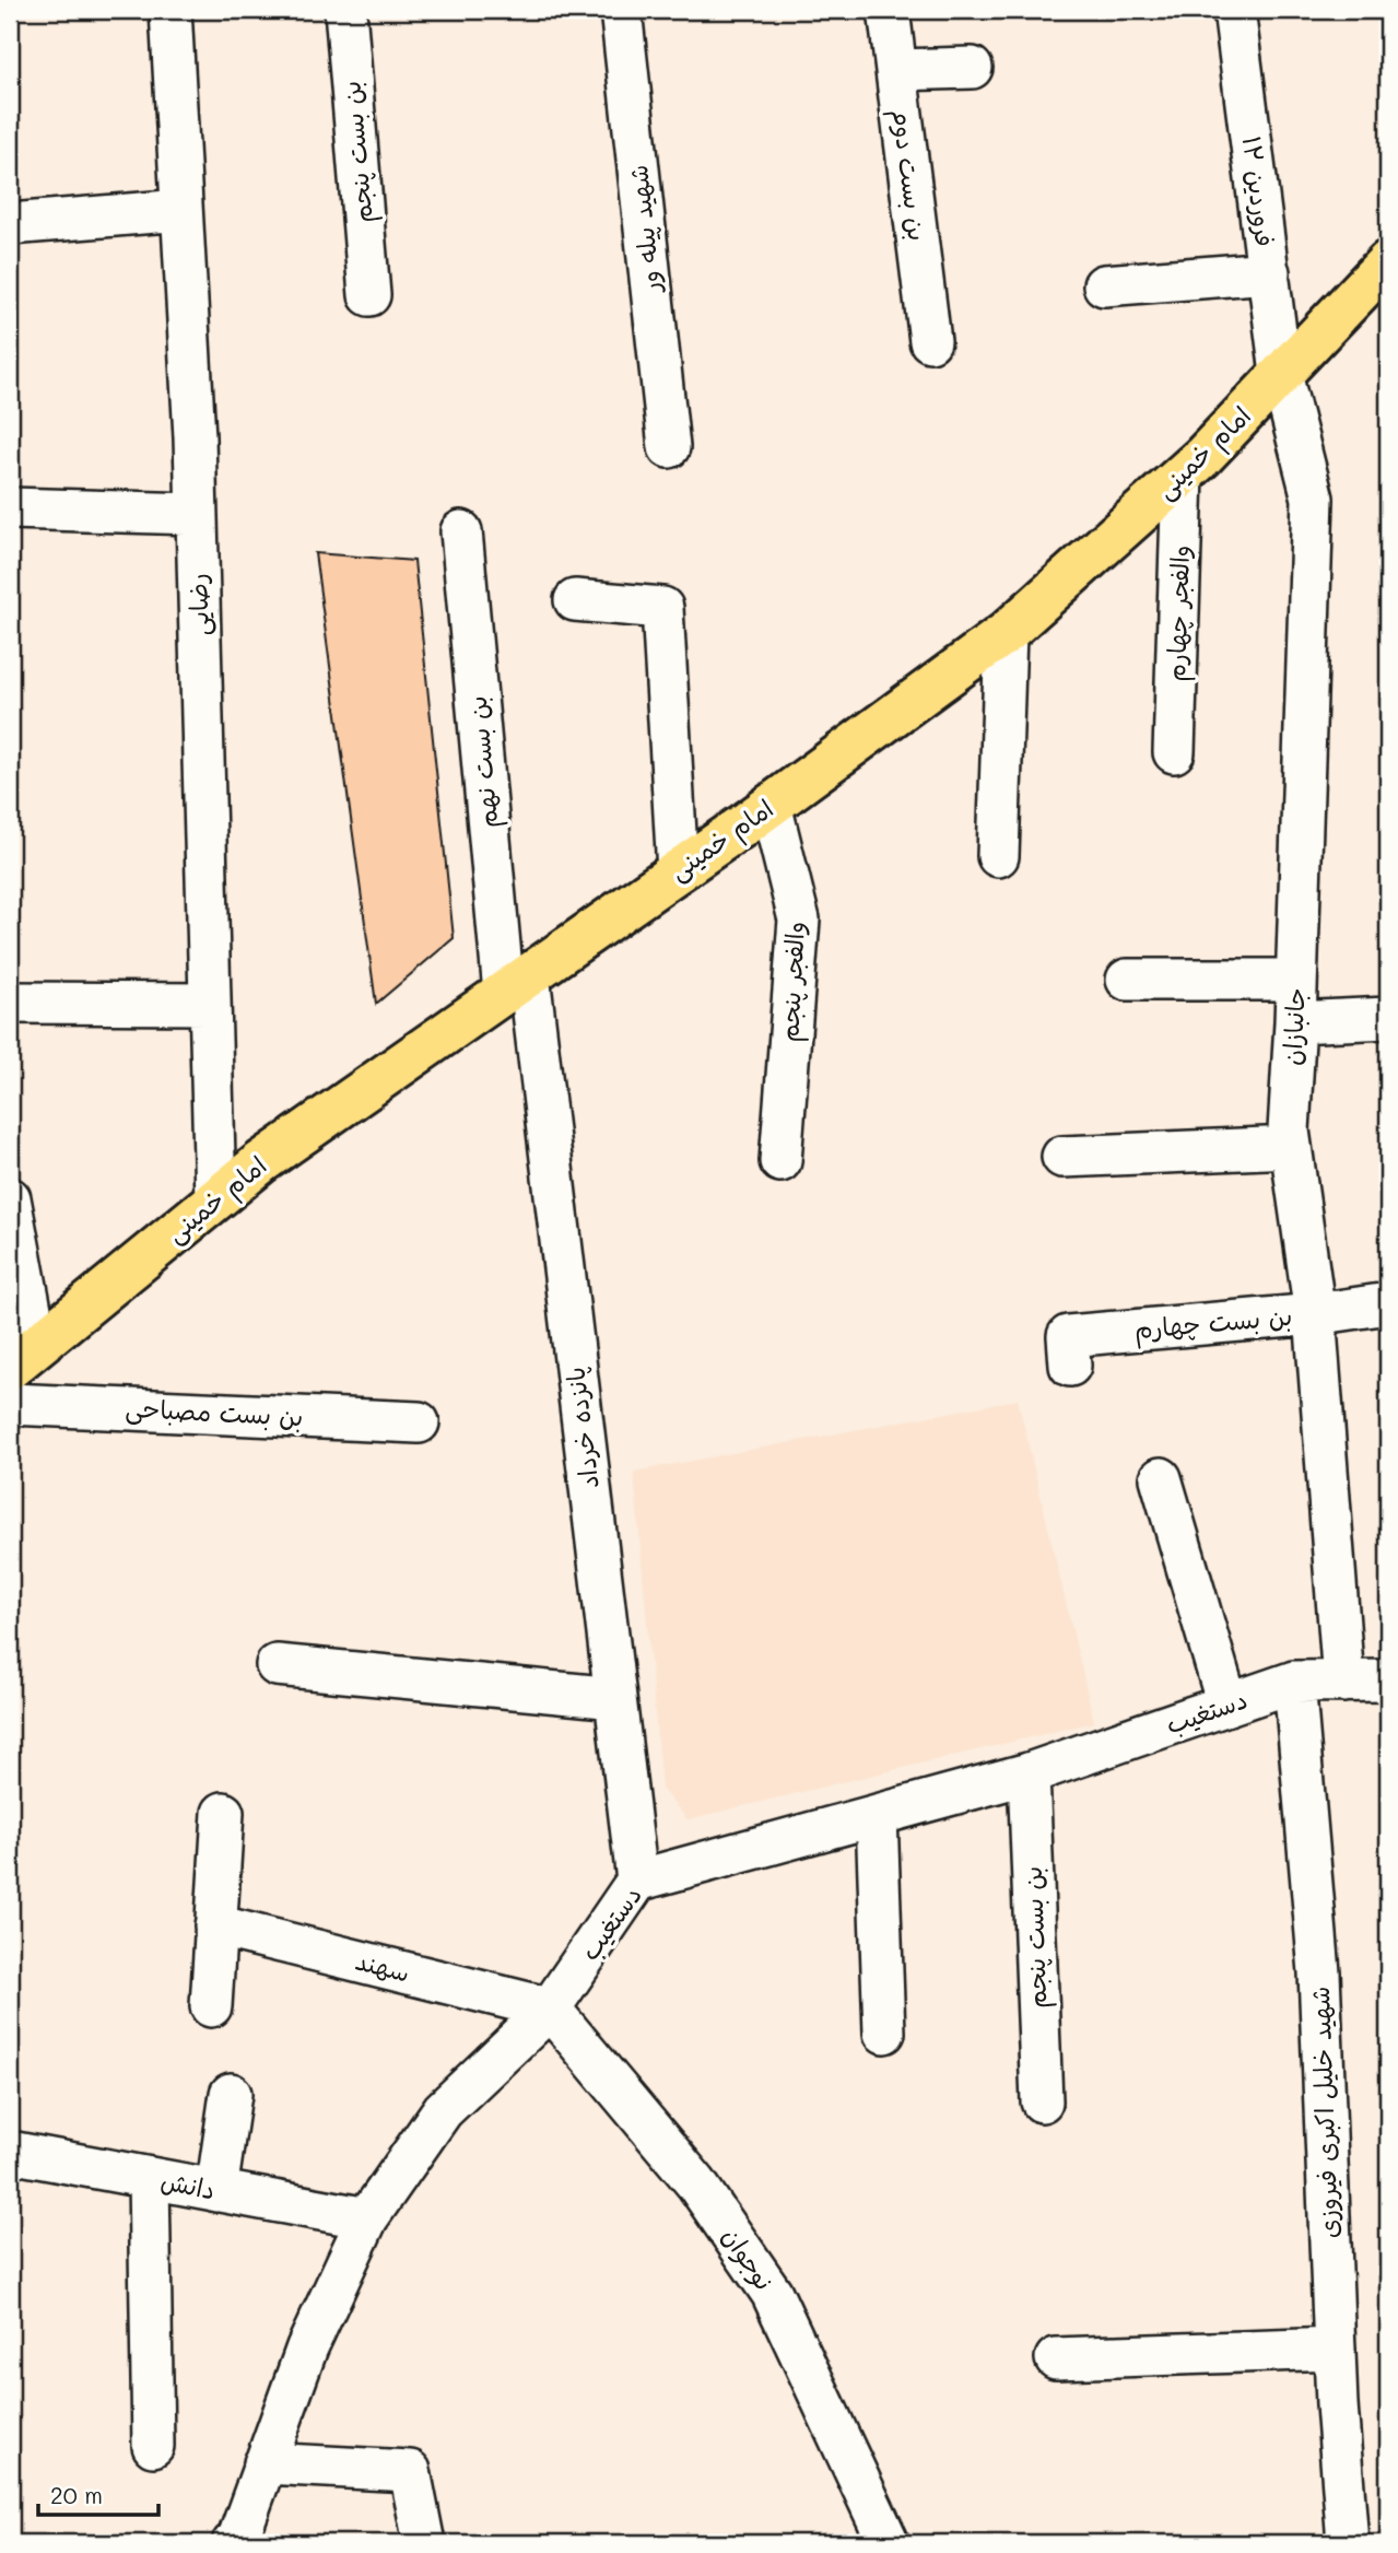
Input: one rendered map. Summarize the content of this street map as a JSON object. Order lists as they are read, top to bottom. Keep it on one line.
{"streets":{"main road":["امام خمینی"],"street":["بن بست پنجم","بن بست دوم","۱۲ فروردین","شهید پیله ور","رضایی","والفجر چهارم","بن بست نهم","والفجر پنجم","جانبازان","بن بست چهارم","بن بست مصباحی","پانزده خرداد","دستغیب","سهند","شهید خلیل اکبری فیروزی","دانش","نوجوان"]},"crossings":[["بن بست پنجم","دستغیب"],["۱۲ فروردین","امام خمینی"],["۱۲ فروردین","جانبازان"],["امام خمینی","رضایی"],["امام خمینی","والفجر چهارم"],["امام خمینی","بن بست نهم"],["امام خمینی","والفجر پنجم"],["امام خمینی","جانبازان"],["امام خمینی","پانزده خرداد"],["بن بست نهم","پانزده خرداد"],["جانبازان","بن بست چهارم"],["جانبازان","دستغیب"],["پانزده خرداد","دستغیب"],["دستغیب","سهند"],["دستغیب","شهید خلیل اکبری فیروزی"],["دستغیب","دانش"],["دستغیب","نوجوان"],["سهند","نوجوان"]],"scale_bar":"20 m"}
